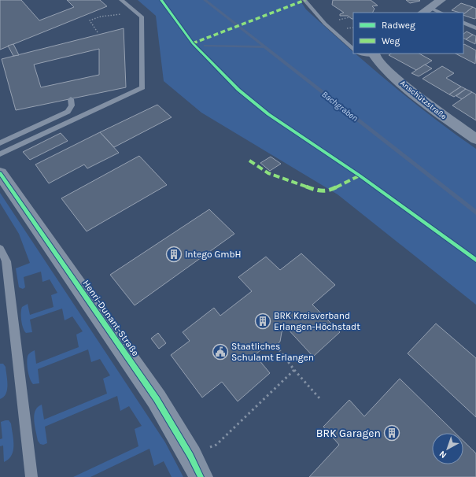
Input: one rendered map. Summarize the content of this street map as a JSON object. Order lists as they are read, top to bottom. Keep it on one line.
{"streets":{"street":["Anschützstraße","Henri-Dunant-Straße"]},"water":["Bachgraben"],"places":{"building":["Intego GmbH","BRK Kreisverband Erlangen-Höchstadt","BRK Garagen"],"public building":["Staatliches Schulamt Erlangen"]},"legend":["Radweg","Weg"],"north":"bottom left"}
